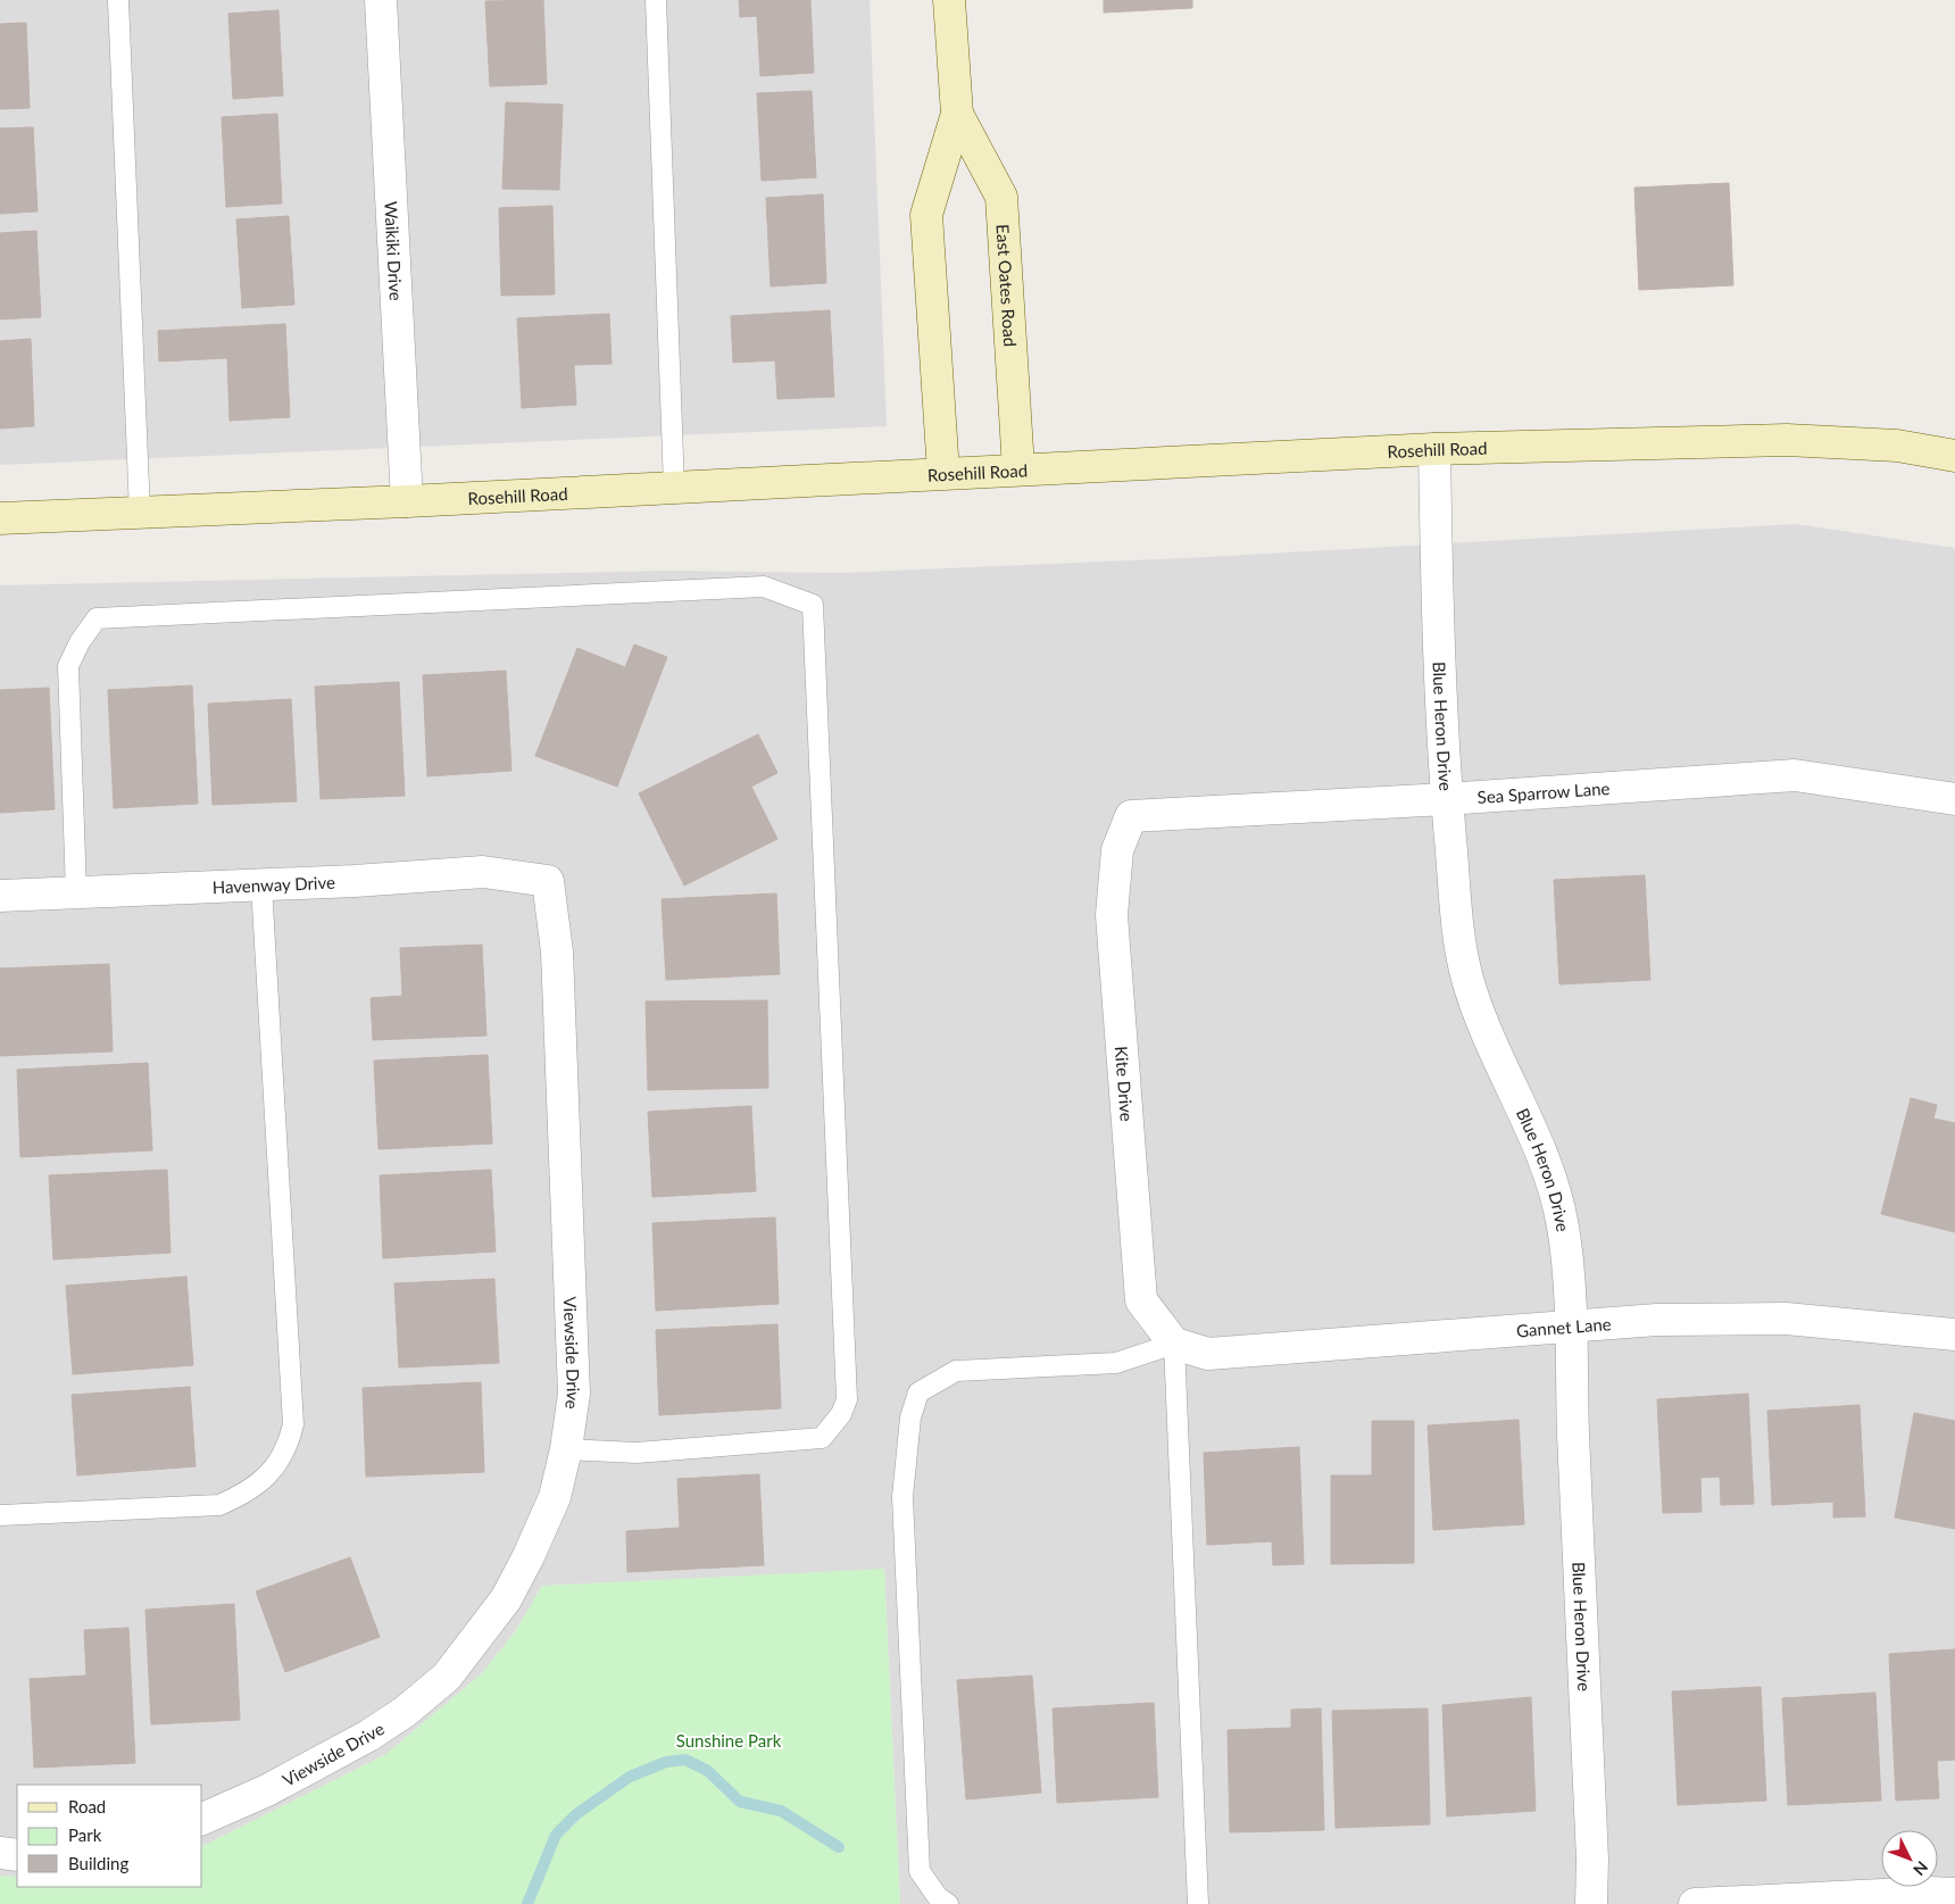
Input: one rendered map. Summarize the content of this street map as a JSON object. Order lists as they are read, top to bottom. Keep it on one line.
{"streets":{"street":["Waikiki Drive","East Oates Road","Rosehill Road","Blue Heron Drive","Sea Sparrow Lane","Havenway Drive","Kite Drive","Gannet Lane","Viewside Drive"]},"crossings":[["Waikiki Drive","Rosehill Road"],["East Oates Road","Rosehill Road"],["Rosehill Road","Blue Heron Drive"],["Blue Heron Drive","Sea Sparrow Lane"],["Blue Heron Drive","Gannet Lane"],["Sea Sparrow Lane","Kite Drive"],["Havenway Drive","Viewside Drive"],["Kite Drive","Gannet Lane"]],"parks":["Sunshine Park"],"legend":["Road","Park","Building"],"north":"bottom right"}
